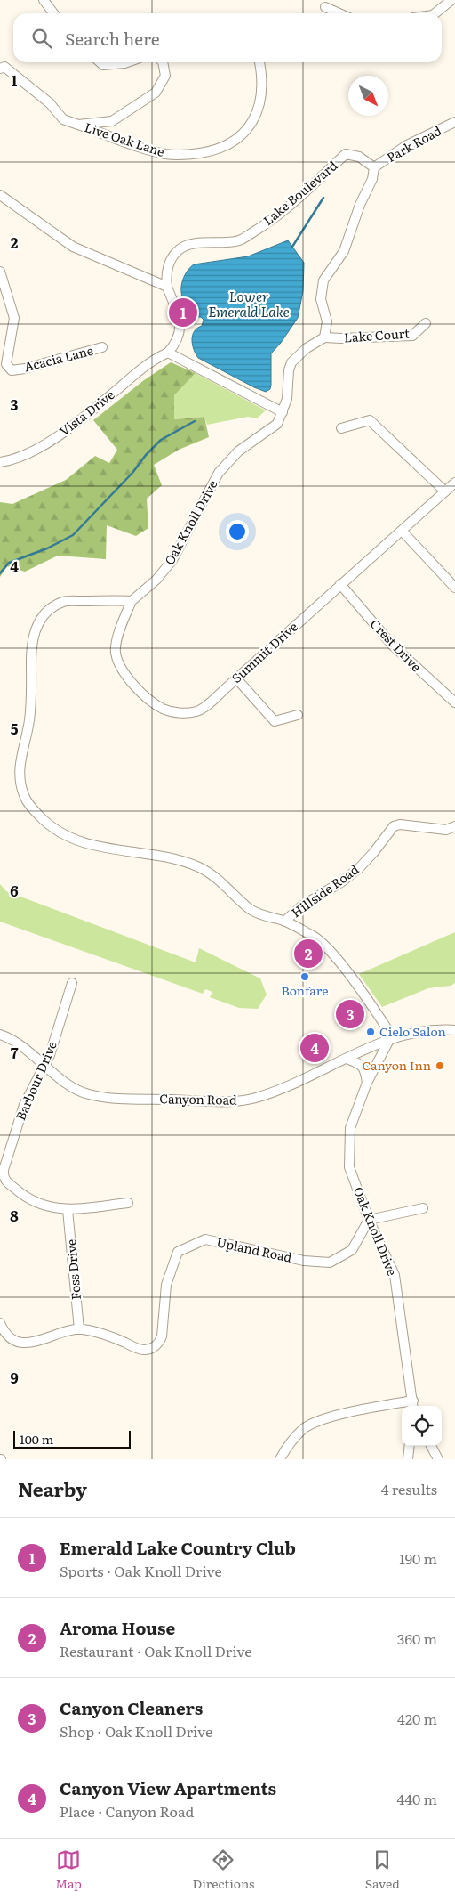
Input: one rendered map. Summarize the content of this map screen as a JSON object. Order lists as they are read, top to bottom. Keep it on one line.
{"streets":{"street":["Live Oak Lane","Park Road","Lake Boulevard","Lake Court","Acacia Lane","Vista Drive","Oak Knoll Drive","Crest Drive","Summit Drive","Hillside Road","Barbour Drive","Canyon Road","Upland Road","Foss Drive"]},"crossings":[["Park Road","Lake Boulevard"],["Oak Knoll Drive","Summit Drive"],["Oak Knoll Drive","Canyon Road"],["Oak Knoll Drive","Upland Road"],["Crest Drive","Summit Drive"],["Barbour Drive","Canyon Road"],["Barbour Drive","Foss Drive"],["Upland Road","Foss Drive"]],"water":["Lower Emerald Lake"],"places":["Bonfare","Cielo Salon","Canyon Inn"],"scale_bar":"100 m","north":"bottom right","page":{"search":"Search here","pins":["1","2","3","4"],"scale":"100 m","heading":["Nearby","4 results"],"list":[{"mark":"1","name":"Emerald Lake Country Club","note":"Sports · Oak Knoll Drive","value":"190 m"},{"mark":"2","name":"Aroma House","note":"Restaurant · Oak Knoll Drive","value":"360 m"},{"mark":"3","name":"Canyon Cleaners","note":"Shop · Oak Knoll Drive","value":"420 m"},{"mark":"4","name":"Canyon View Apartments","note":"Place · Canyon Road","value":"440 m"}],"nav":["Map","Directions","Saved"]},"grid":{"rows":["1","2","3","4","5","6","7","8","9"]}}
